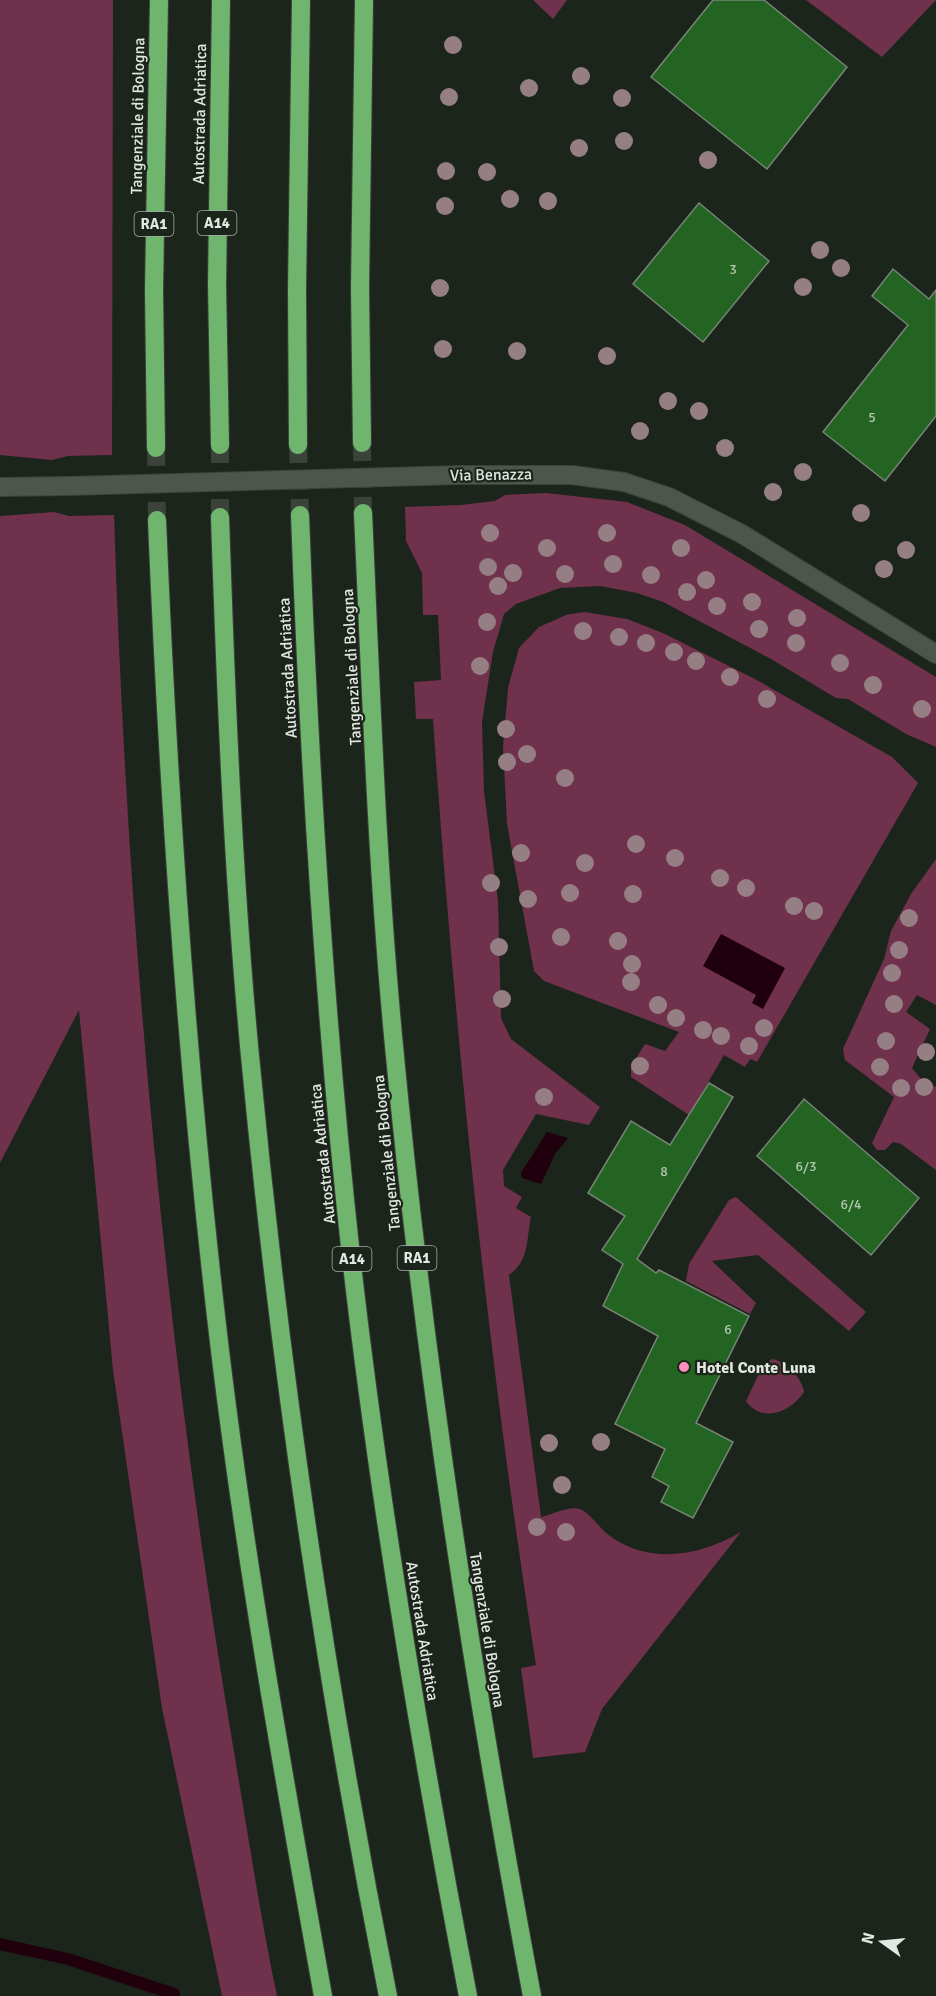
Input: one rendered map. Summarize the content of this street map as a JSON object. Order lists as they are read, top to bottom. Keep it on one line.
{"streets":{"highway":["Autostrada Adriatica","Tangenziale di Bologna","A14","RA1"],"street":["Via Benazza"]},"places":["Hotel Conte Luna"],"house_numbers":["3","5","6/3","8","6/4","6"],"north":"left"}
